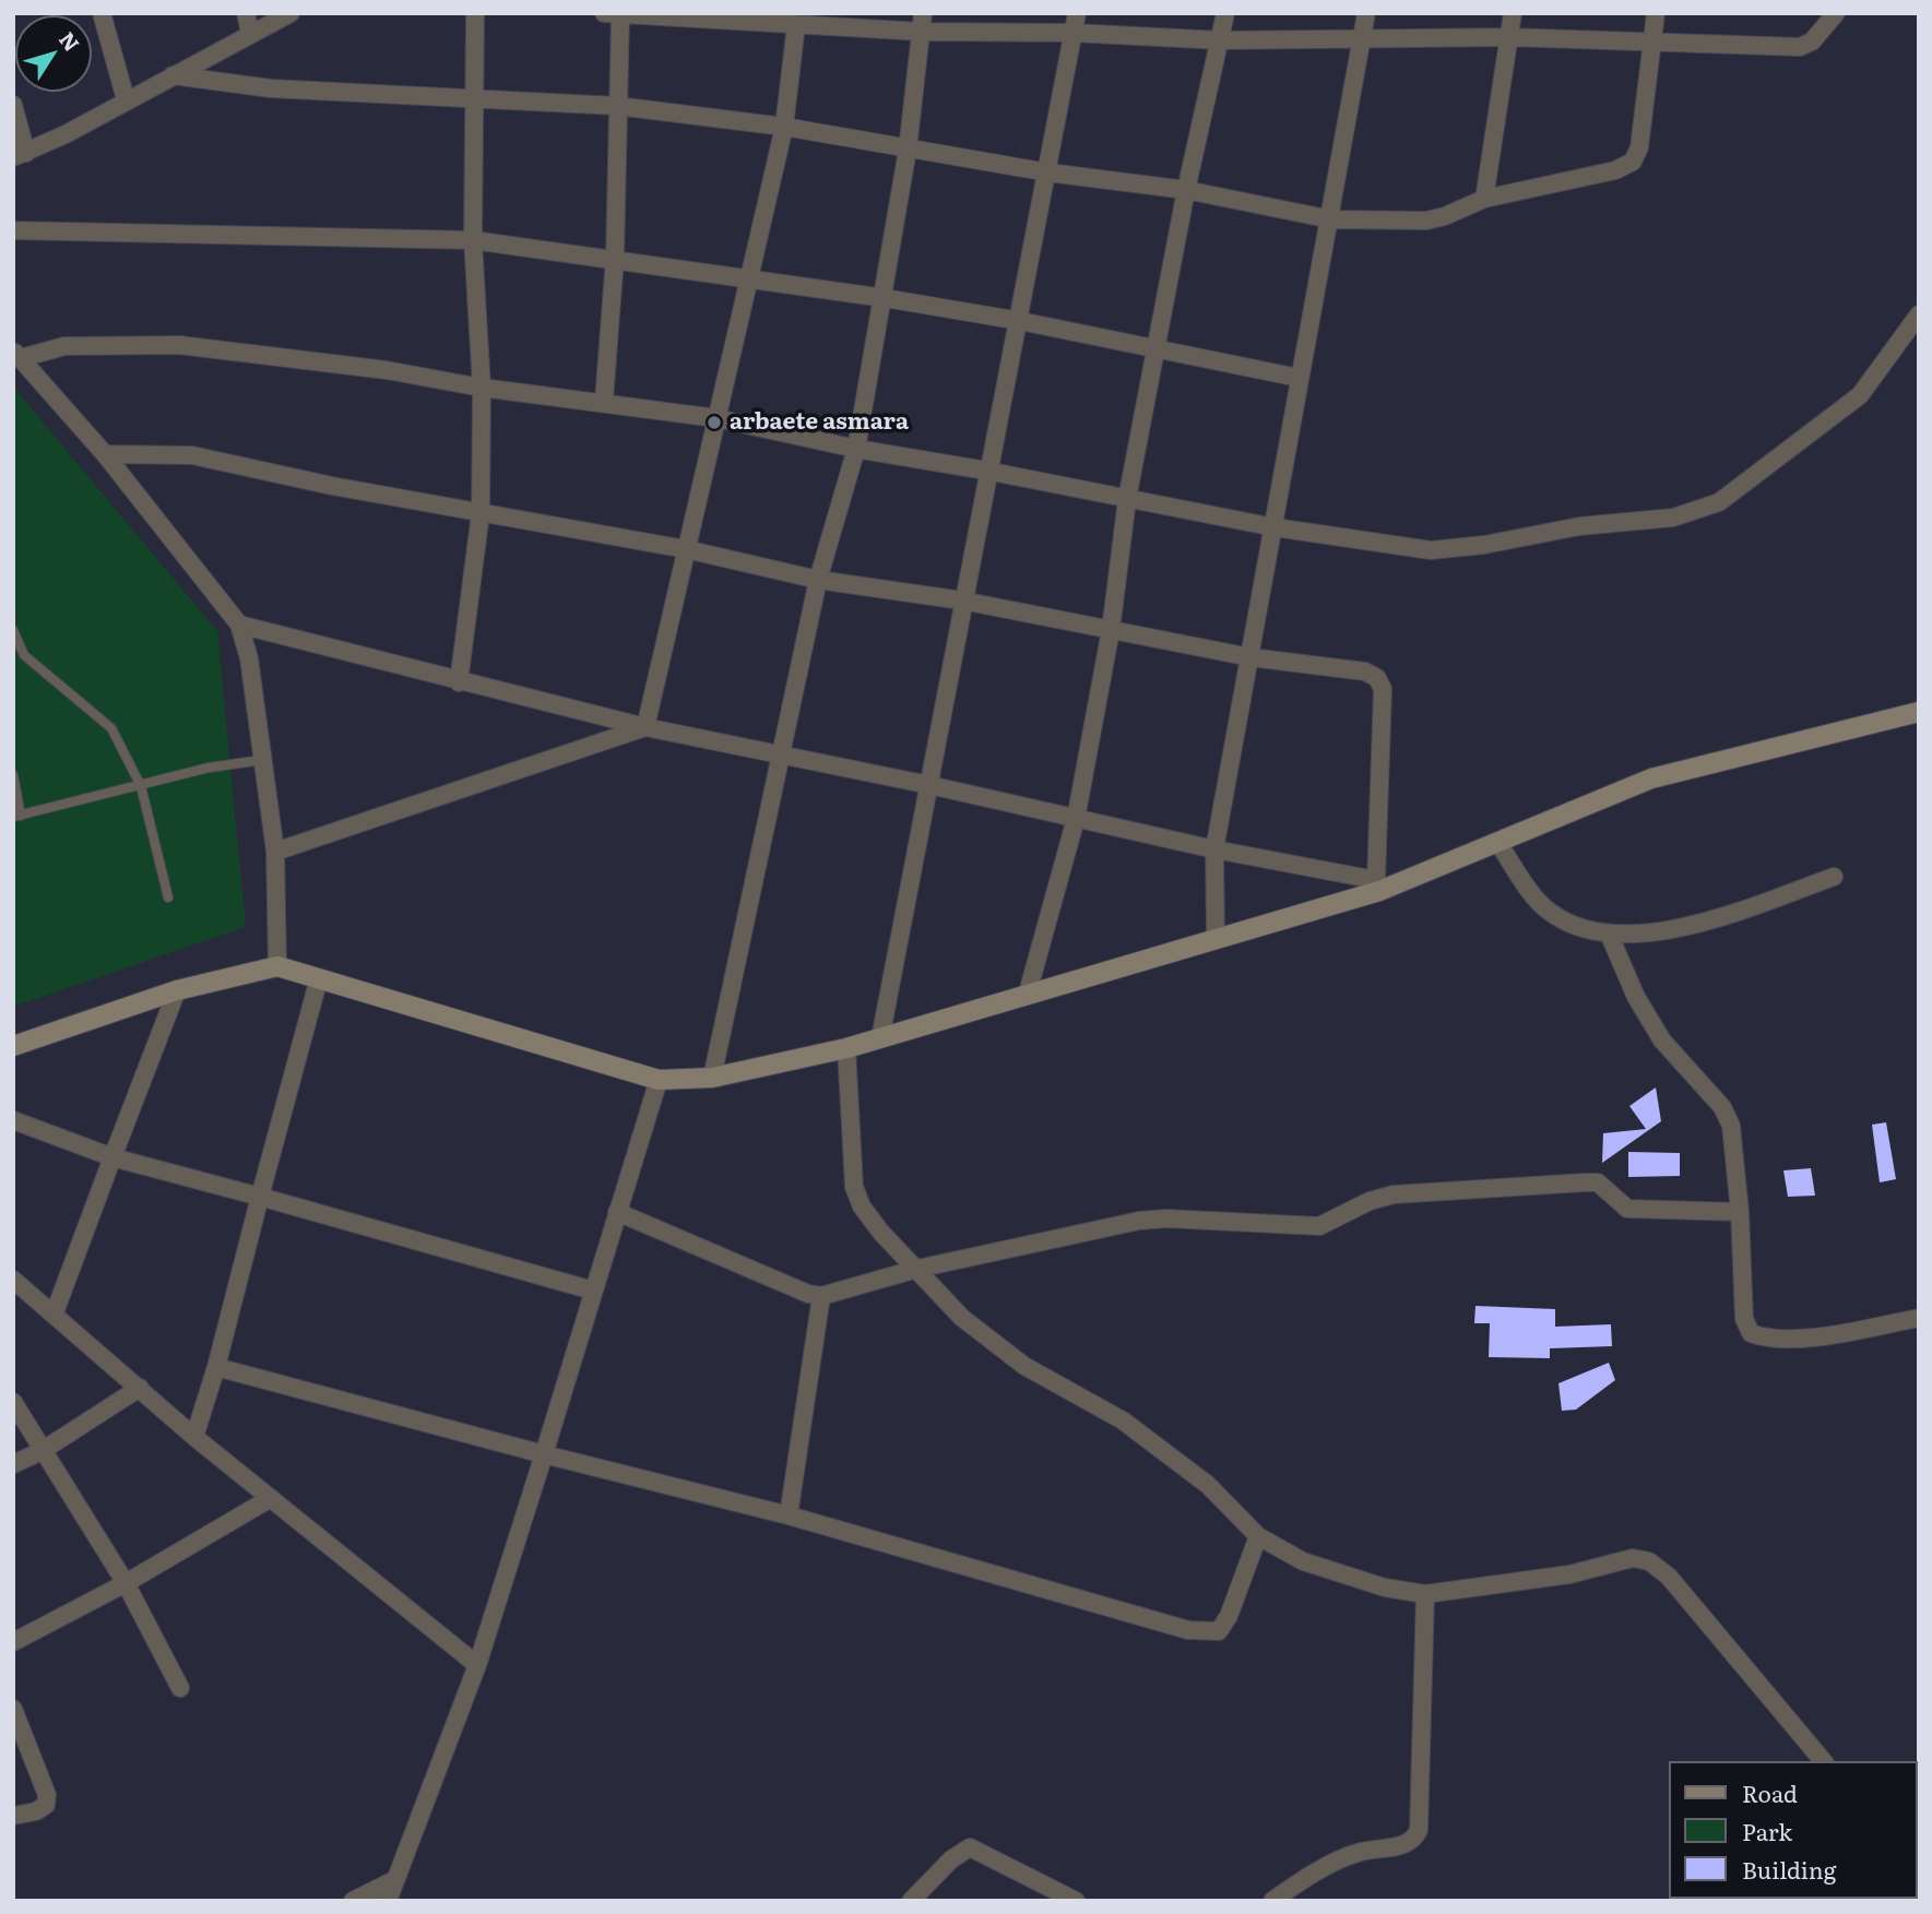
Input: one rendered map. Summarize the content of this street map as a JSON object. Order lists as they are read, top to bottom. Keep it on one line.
{"places":["arbaete asmara"],"legend":["Road","Park","Building"],"north":"top right"}
